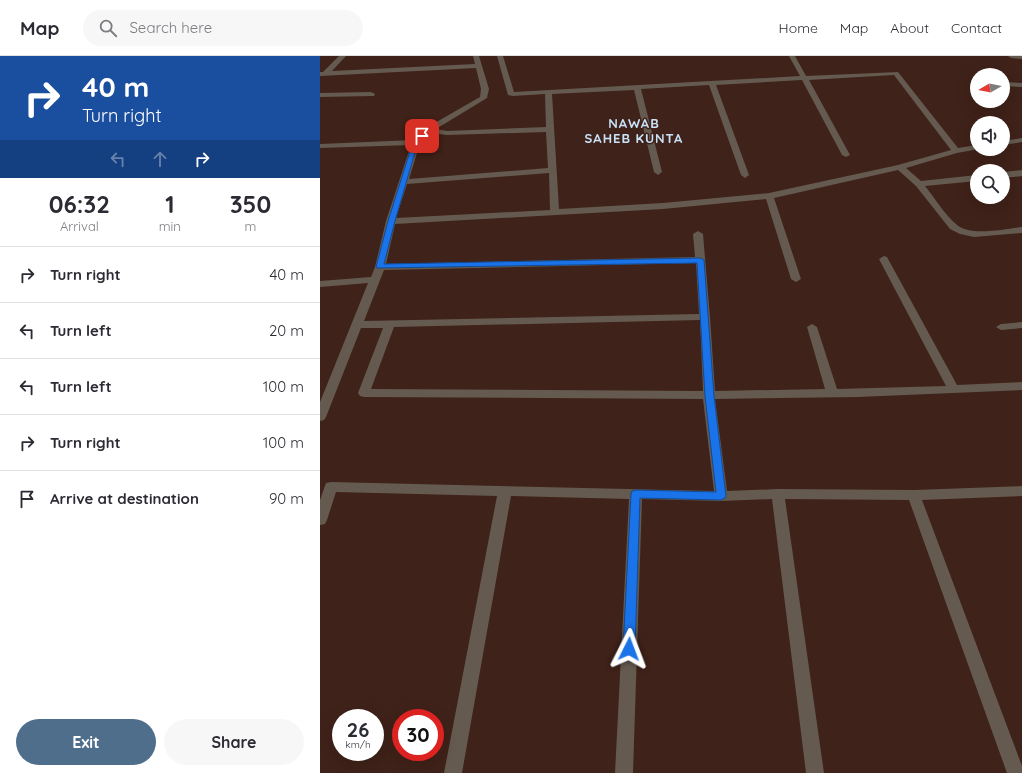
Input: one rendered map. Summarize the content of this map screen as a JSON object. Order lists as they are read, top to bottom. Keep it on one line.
{"districts":["NAWAB SAHEB KUNTA"],"north":"left","page":{"header":"Map","search":"Search here","nav":["Home","Map","About","Contact"],"turn":["40 m","Turn right"],"eta":["06:32","Arrival","1","min","350","m"],"list":[{"name":"Turn right","value":"40 m"},{"name":"Turn left","value":"20 m"},{"name":"Turn left","value":"100 m"},{"name":"Turn right","value":"100 m"},{"name":"Arrive at destination","value":"90 m"}],"speed":"26 km/h","limit":"30","buttons":["Exit","Share"]}}
